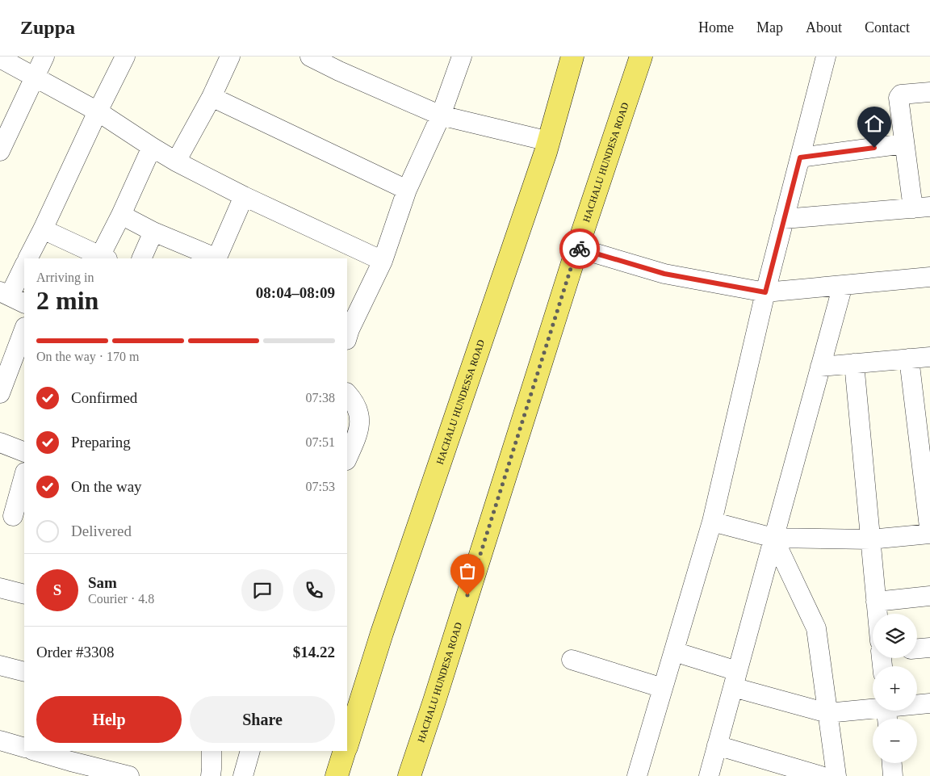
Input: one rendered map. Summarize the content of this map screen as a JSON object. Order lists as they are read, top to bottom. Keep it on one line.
{"streets":{"main road":["HACHALU HUNDESA ROAD","HACHALU HUNDESSA ROAD"]},"page":{"header":"Zuppa","nav":["Home","Map","About","Contact"],"heading":["2 min","Arriving in","08:04–08:09"],"panel":["Sam","Courier · 4.8","Order #3308","$14.22"],"bar":"On the way · 170 m","list":[["Confirmed","07:38"],["Preparing","07:51"],["On the way","07:53"],"Delivered"],"round":"S","map_buttons":["+","−"],"buttons":["Help","Share"]}}
